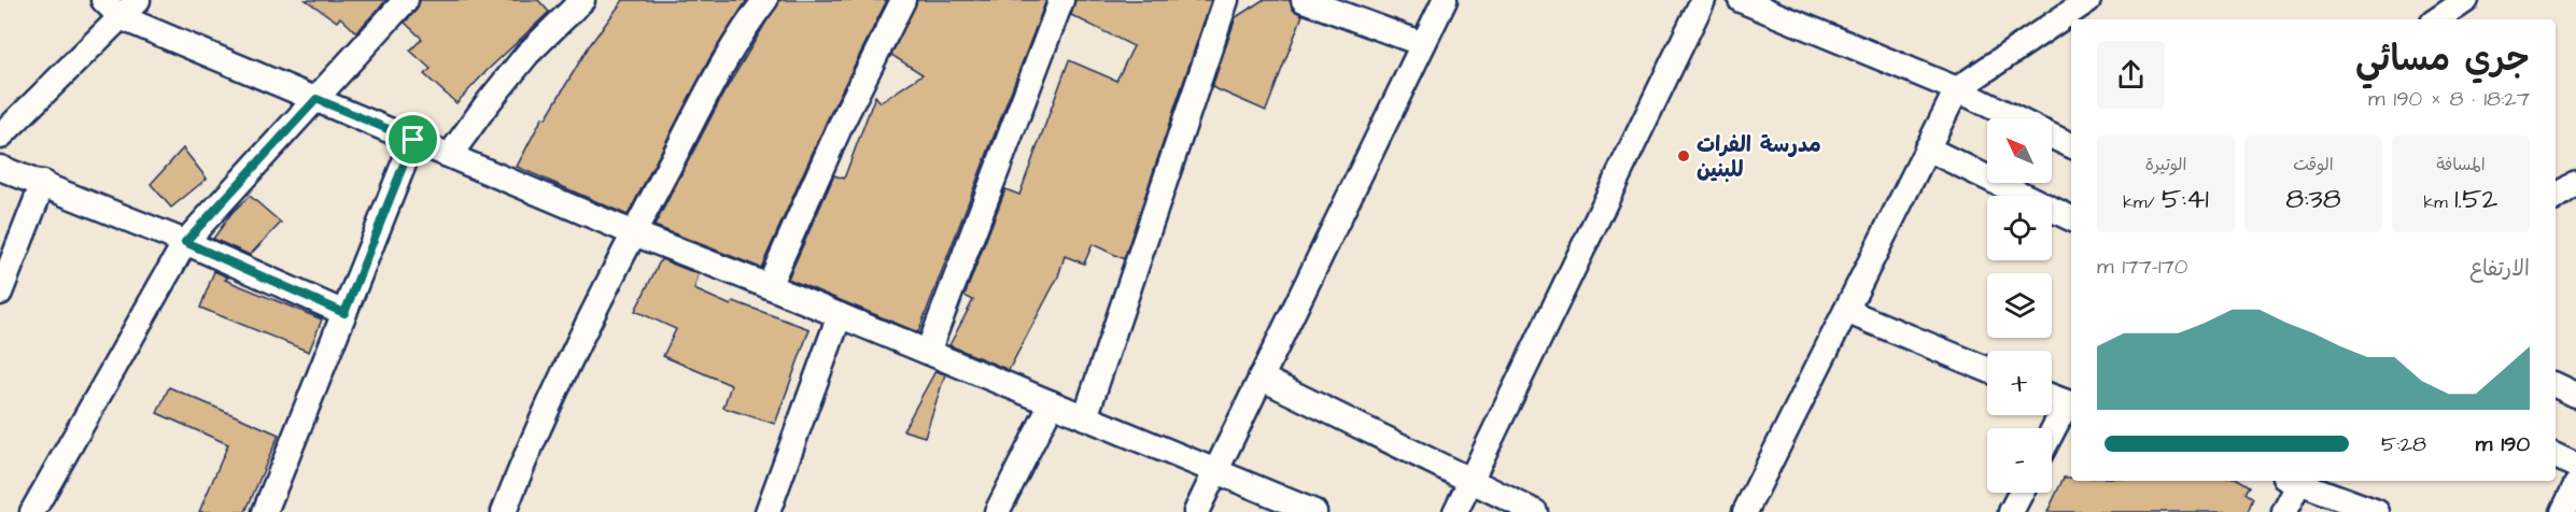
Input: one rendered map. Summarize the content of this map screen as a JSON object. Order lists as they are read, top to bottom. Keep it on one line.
{"places":["مدرسة الفرات للبنين"],"north":"top left","page":{"heading":["جري مسائي","18:27 · 8 × 190 m"],"map_buttons":["+","−"],"stats":[["المسافة","1.52 km"],["الوقت","8:38"],["الوتيرة","5:41 /km"]],"chart":["الارتفاع","170–177 m"],"list":[{"name":"190 m","note":"5:28"}]}}
